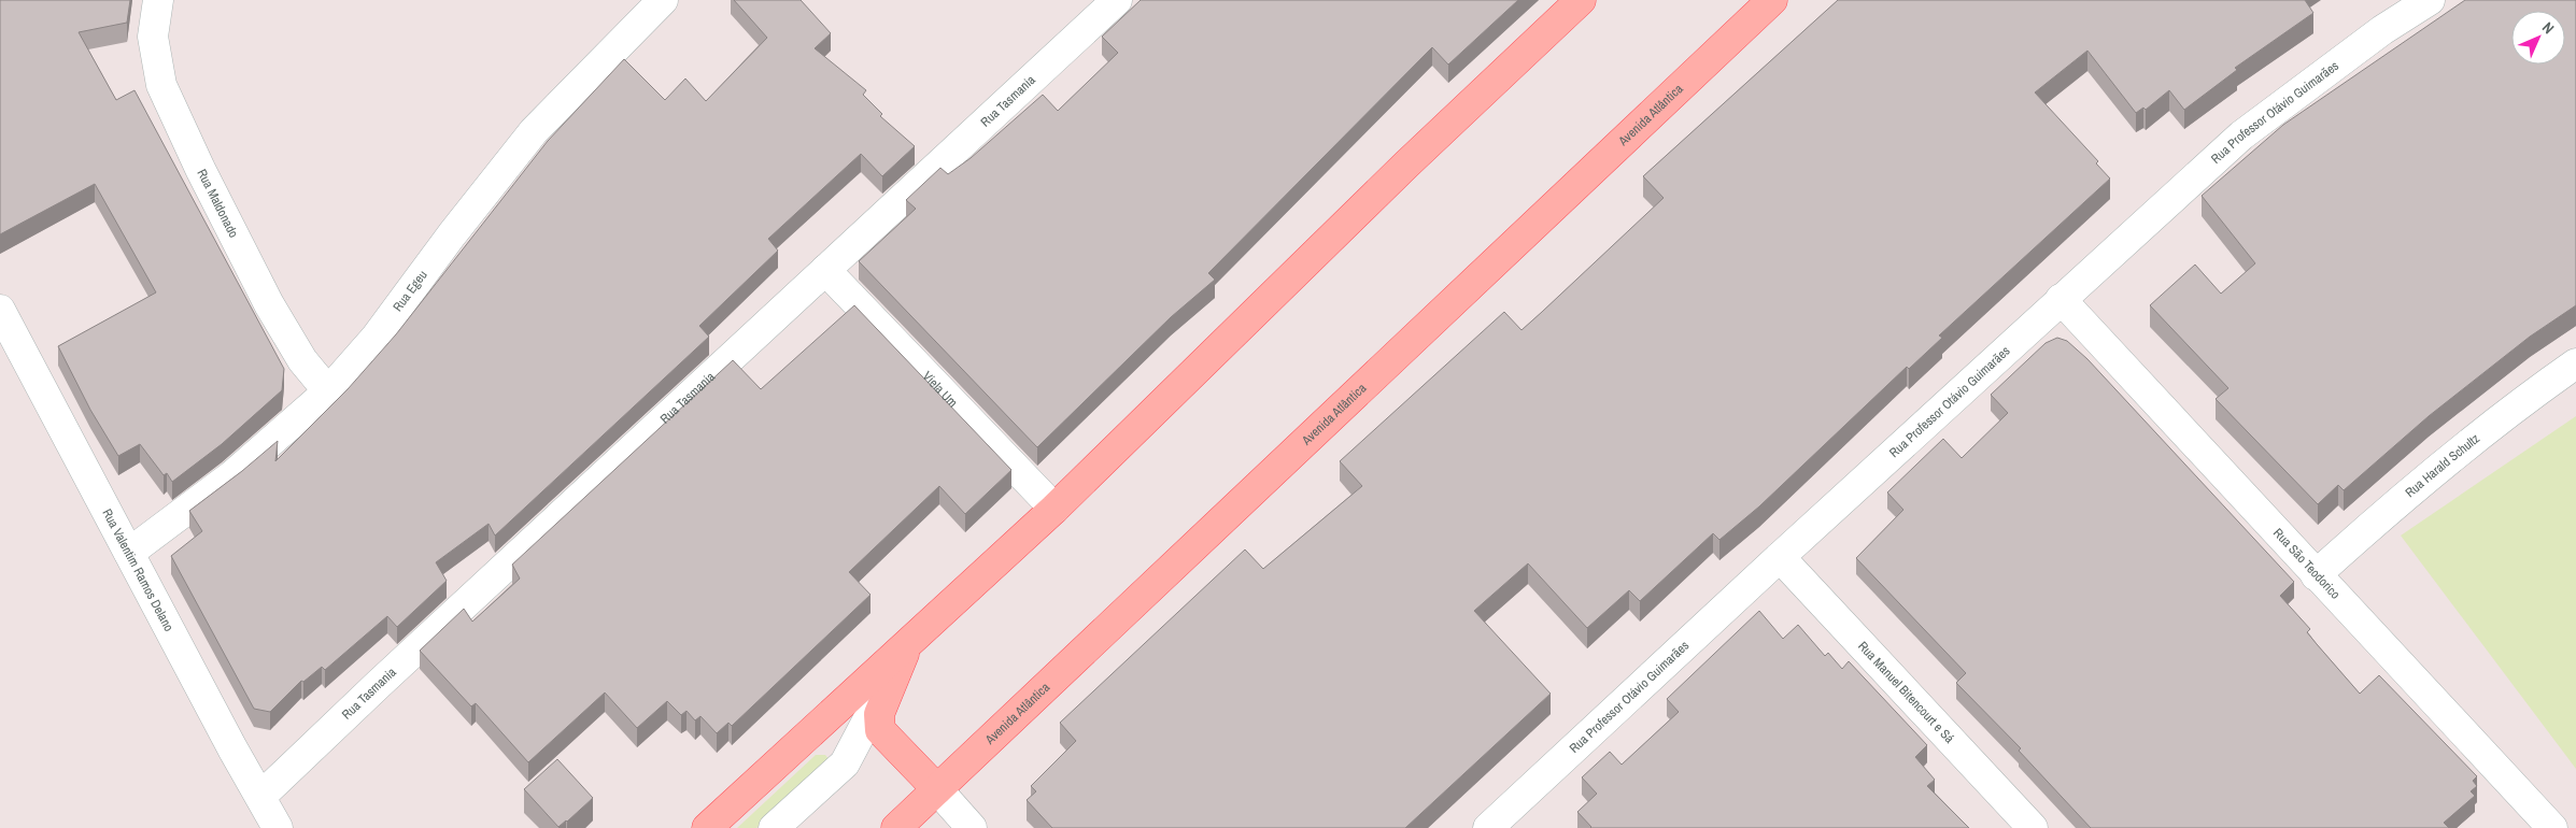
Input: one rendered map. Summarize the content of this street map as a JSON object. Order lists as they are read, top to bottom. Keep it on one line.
{"streets":{"main road":["Avenida Atlântica"],"street":["Rua Tasmania","Rua Professor Otávio Guimarães","Rua Maldonado","Rua Egeu","Viela Um","Rua Harald Schultz","Rua São Teodorico","Rua Valentim Ramos Delano","Rua Manuel Bitencourt e Sá"]},"crossings":[["Rua Tasmania","Viela Um"],["Rua Tasmania","Rua Valentim Ramos Delano"],["Rua Professor Otávio Guimarães","Rua São Teodorico"],["Rua Professor Otávio Guimarães","Rua Manuel Bitencourt e Sá"],["Rua Maldonado","Rua Egeu"],["Rua Egeu","Rua Valentim Ramos Delano"],["Rua Harald Schultz","Rua São Teodorico"]],"north":"top right"}
